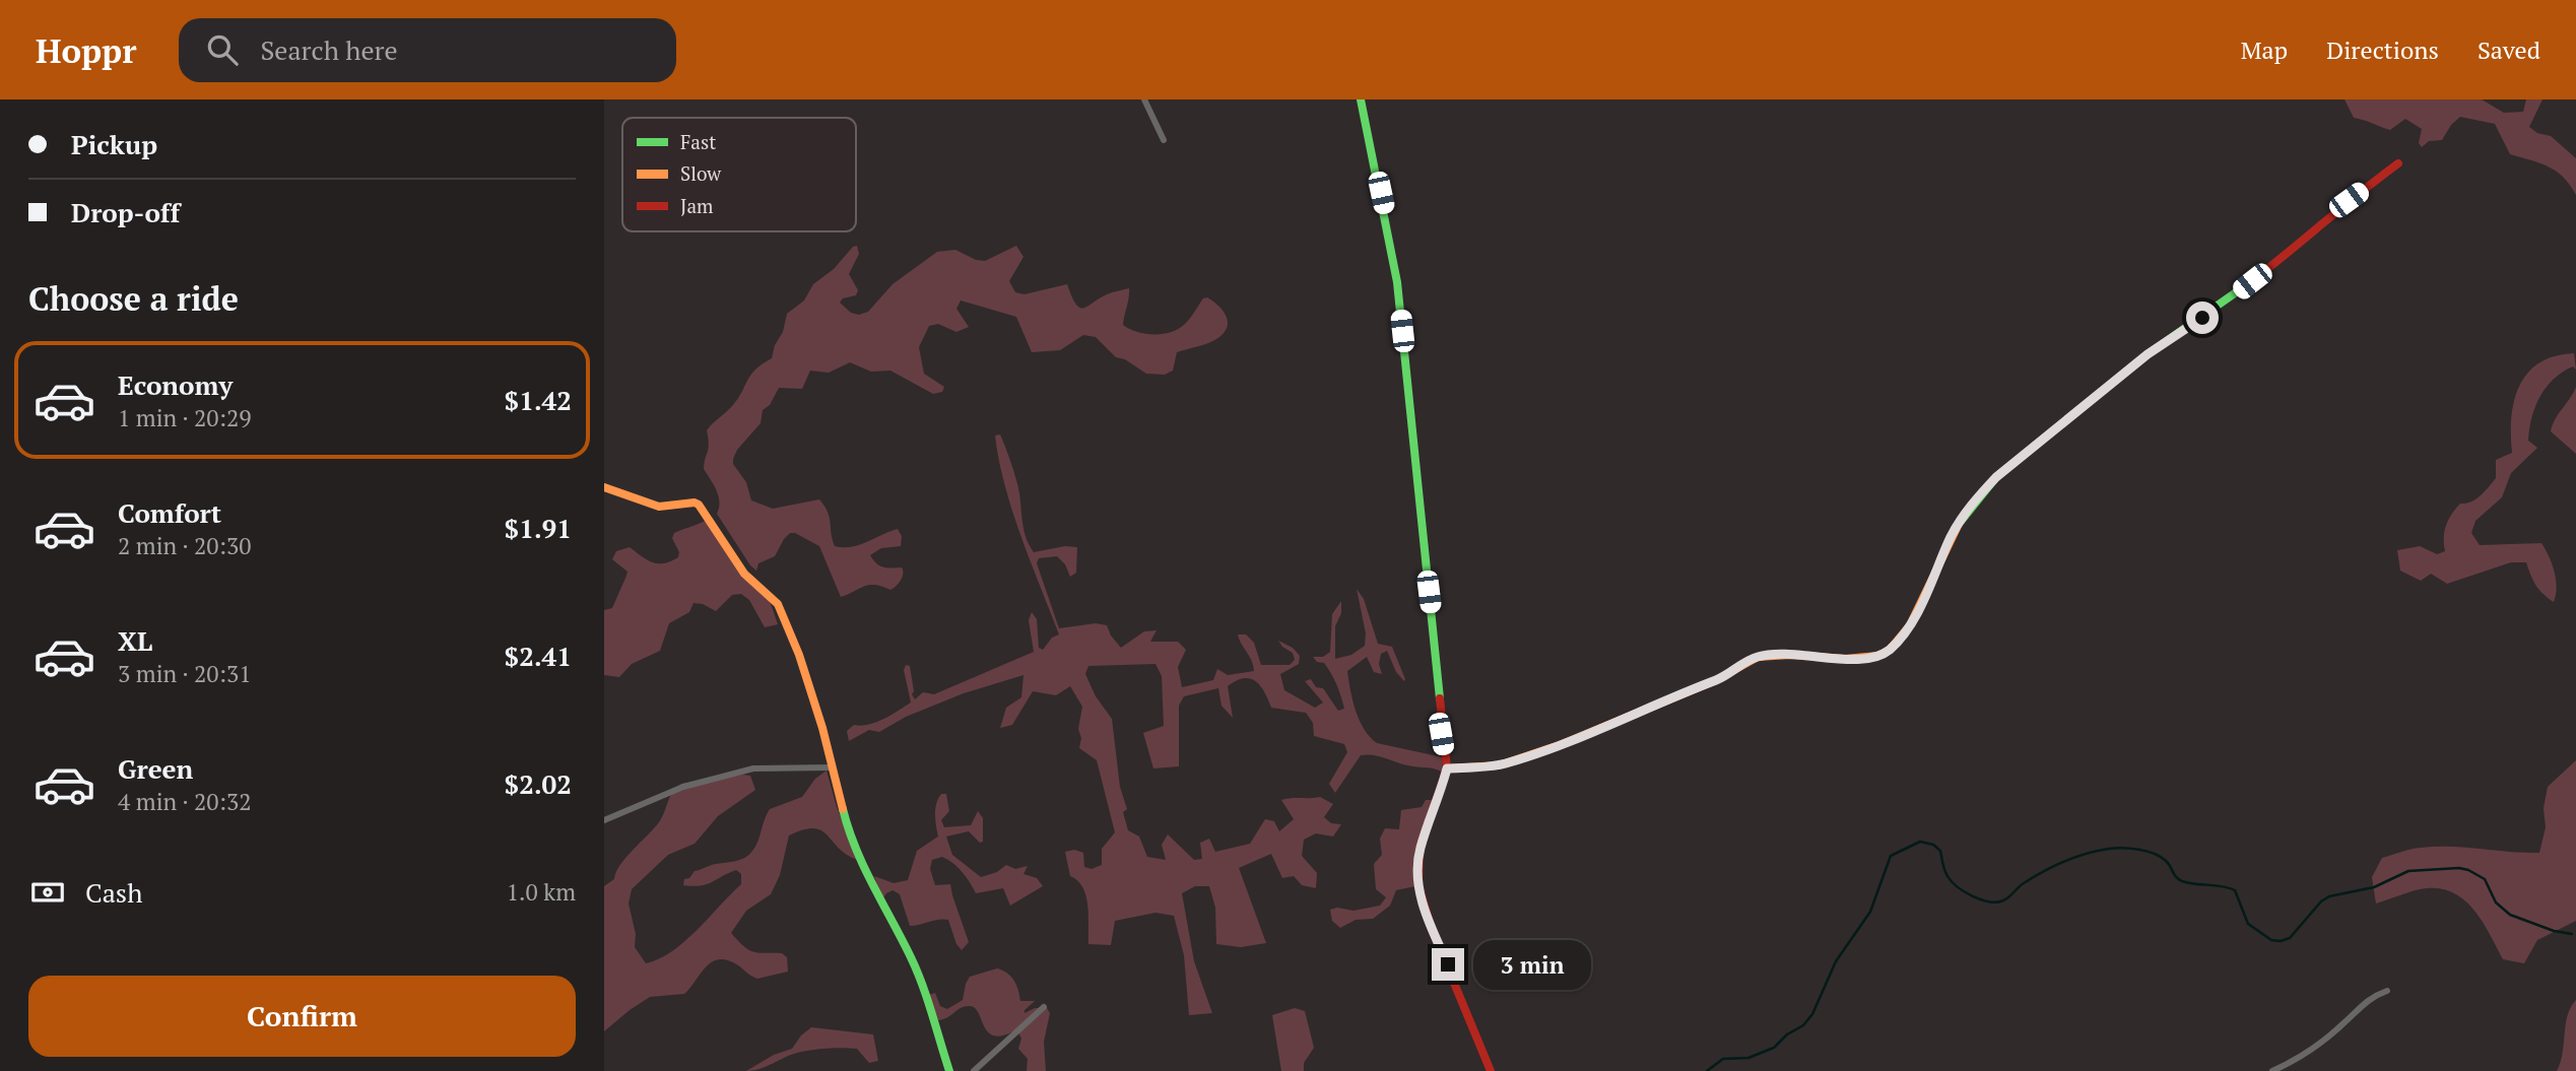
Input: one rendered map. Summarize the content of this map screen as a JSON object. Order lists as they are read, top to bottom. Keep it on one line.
{"legend":["Fast","Slow","Jam"],"page":{"header":"Hoppr","search":"Search here","nav":["Map","Directions","Saved"],"banner":["Pickup","Drop-off"],"heading":"Choose a ride","list":[{"name":"Economy","note":"1 min · 20:29","value":"$1.42"},{"name":"Comfort","note":"2 min · 20:30","value":"$1.91"},{"name":"XL","note":"3 min · 20:31","value":"$2.41"},{"name":"Green","note":"4 min · 20:32","value":"$2.02"}],"pay":["Cash","1.0 km"],"bubble":"3 min","buttons":"Confirm"}}
